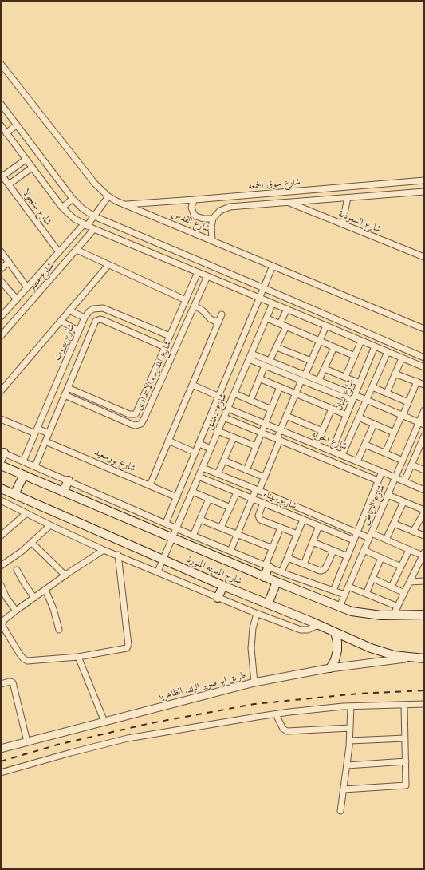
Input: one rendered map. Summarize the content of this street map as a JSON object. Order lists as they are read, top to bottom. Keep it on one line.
{"streets":{"main road":["شارع المدينه المنورة"],"street":["شارع سوق الجمعه","شارع سنجولا","شارع القدس","شارع السعودية","شارع مصر","شارع بيروت","شارع المدرسه الاعدادى","شارع لبنان","شارع دمشق","شارع الحريه","شارع بورسعيد","شارع سيناء","شارع الرياض","طريق ابو صوير البلد, الظاهريه"]},"crossings":[["شارع سوق الجمعه","شارع القدس"],["شارع سوق الجمعه","شارع السعودية"],["شارع سنجولا","شارع مصر"],["شارع القدس","شارع مصر"],["شارع القدس","شارع دمشق"],["شارع بيروت","شارع المدرسه الاعدادى"],["شارع بيروت","شارع بورسعيد"],["شارع لبنان","شارع الحريه"],["شارع دمشق","شارع الحريه"],["شارع دمشق","شارع بورسعيد"],["شارع دمشق","شارع سيناء"],["شارع دمشق","شارع المدينه المنورة"],["شارع الحريه","شارع الرياض"],["شارع سيناء","شارع الرياض"],["شارع الرياض","شارع المدينه المنورة"],["شارع المدينه المنورة","طريق ابو صوير البلد, الظاهريه"]]}
